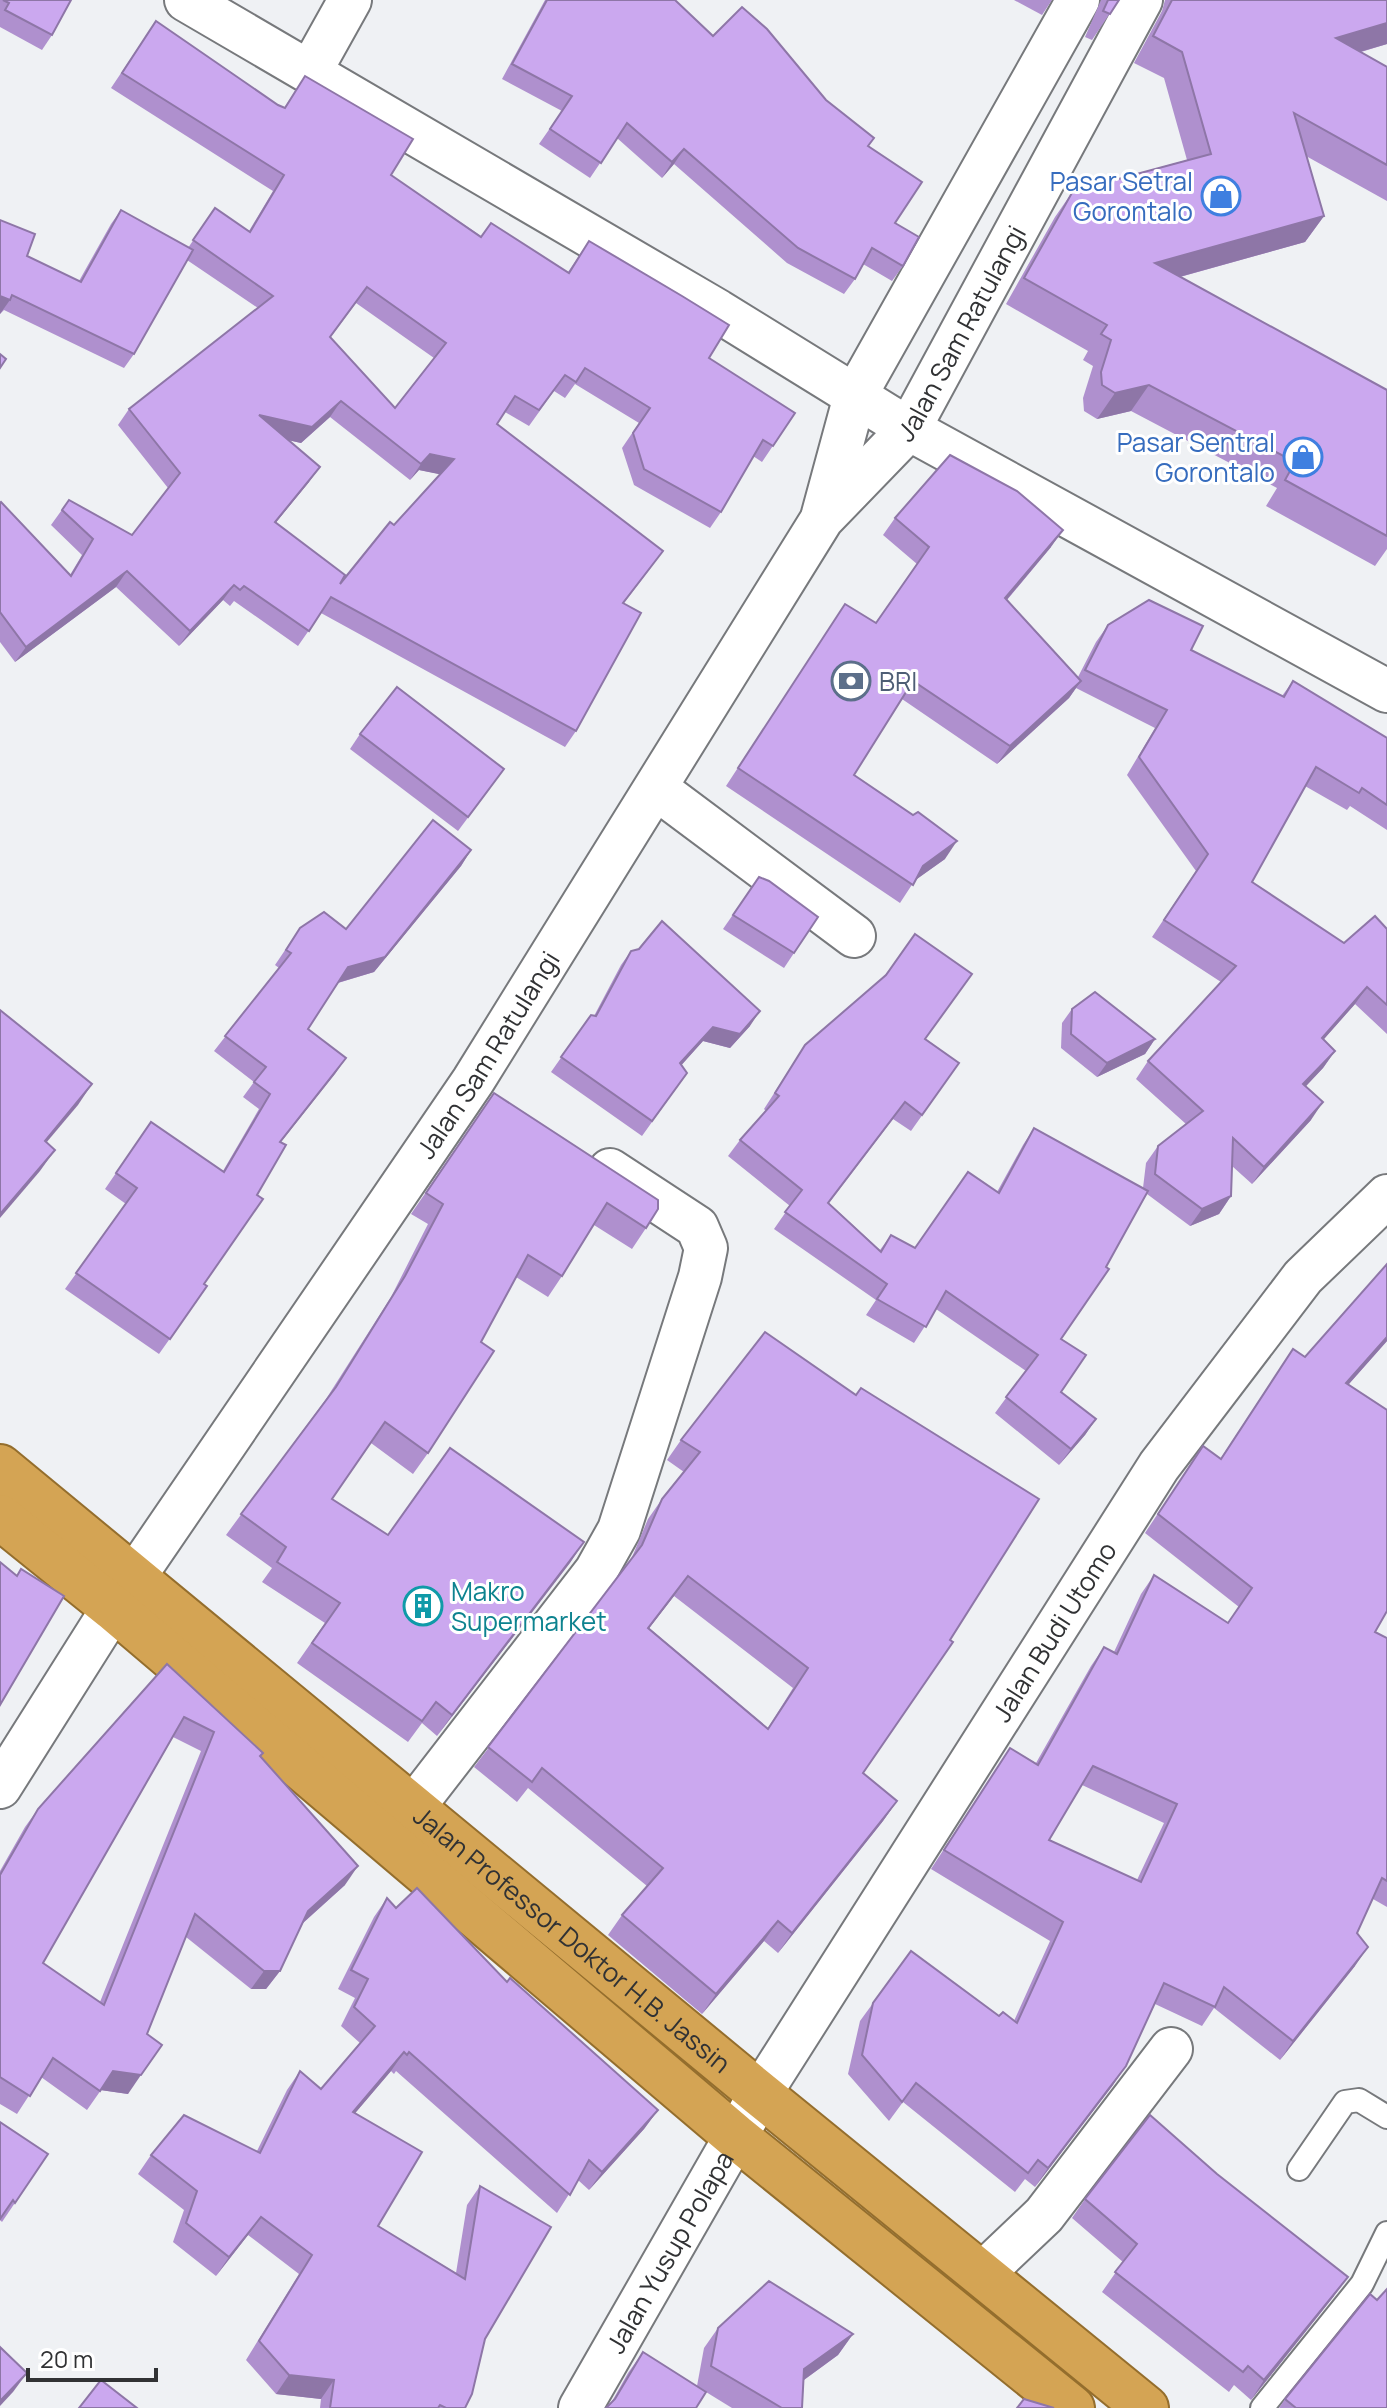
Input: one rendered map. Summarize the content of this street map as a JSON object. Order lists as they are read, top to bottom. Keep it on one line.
{"streets":{"highway":["Jalan Professor Doktor H.B. Jassin"],"street":["Jalan Sam Ratulangi","Jalan Budi Utomo","Jalan Yusup Polapa"]},"crossings":[["Jalan Sam Ratulangi","Jalan Professor Doktor H.B. Jassin"],["Jalan Budi Utomo","Jalan Professor Doktor H.B. Jassin"],["Jalan Budi Utomo","Jalan Yusup Polapa"],["Jalan Professor Doktor H.B. Jassin","Jalan Yusup Polapa"]],"places":{"shop":["Pasar Setral Gorontalo","Pasar Sentral Gorontalo"],"bank":["BRI"],"building":["Makro Supermarket"]},"scale_bar":"20 m"}
